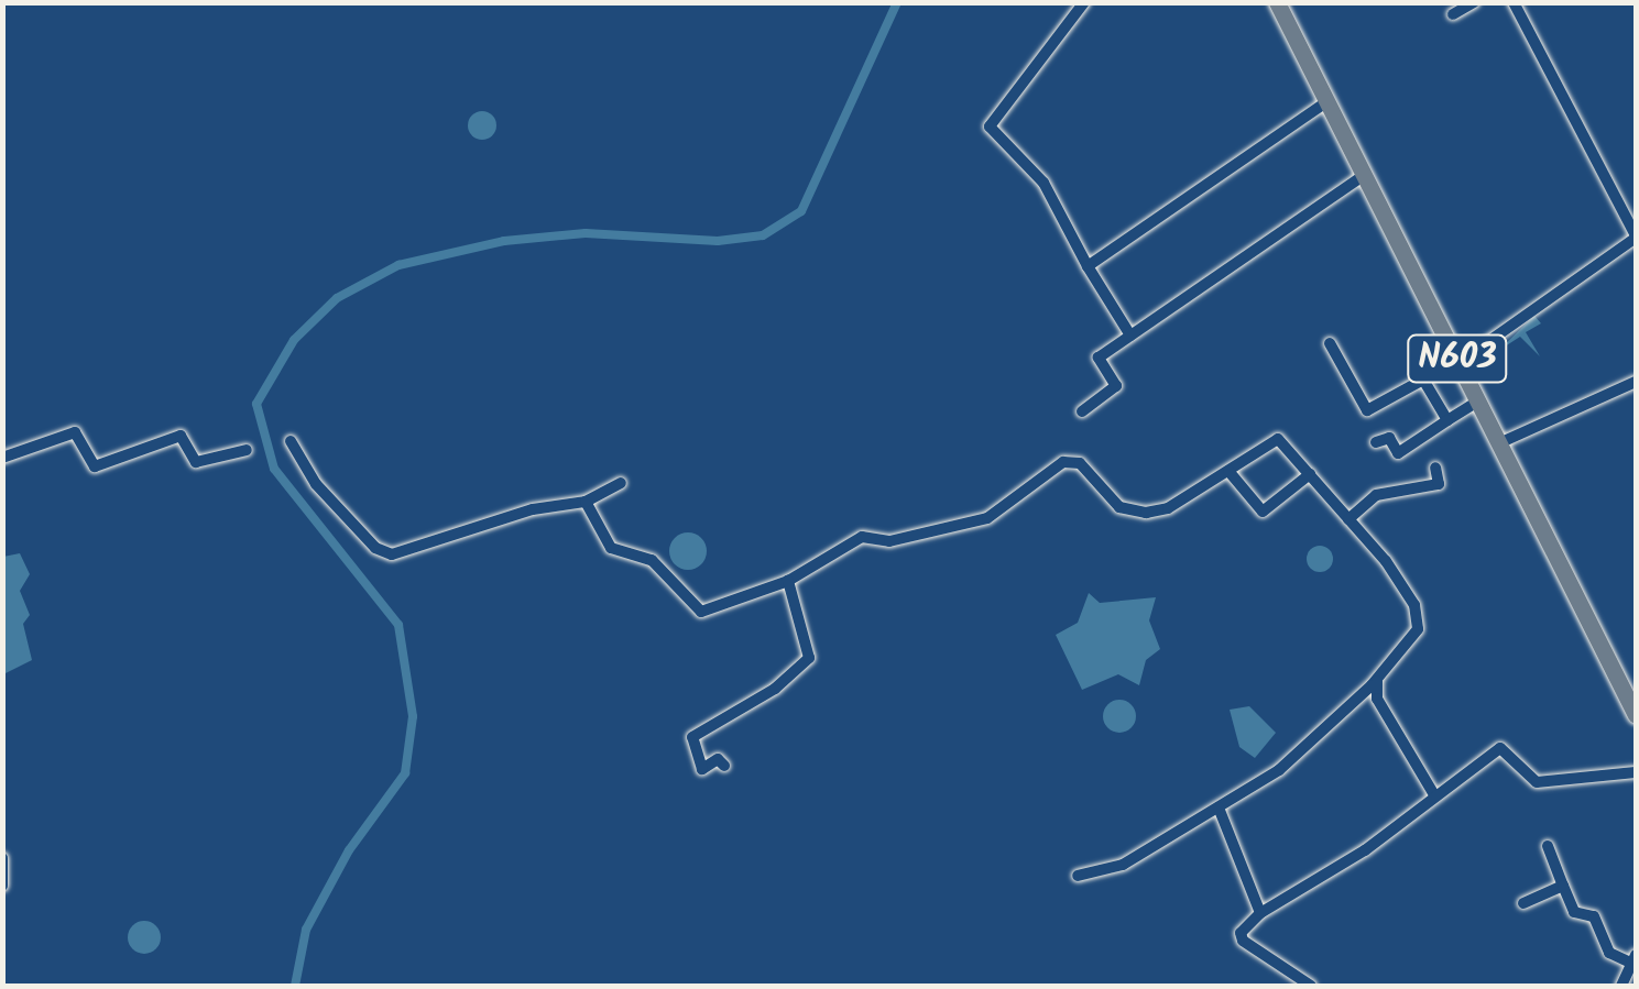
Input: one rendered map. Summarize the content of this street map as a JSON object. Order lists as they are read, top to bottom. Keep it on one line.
{"streets":{"highway":["N603"]}}
